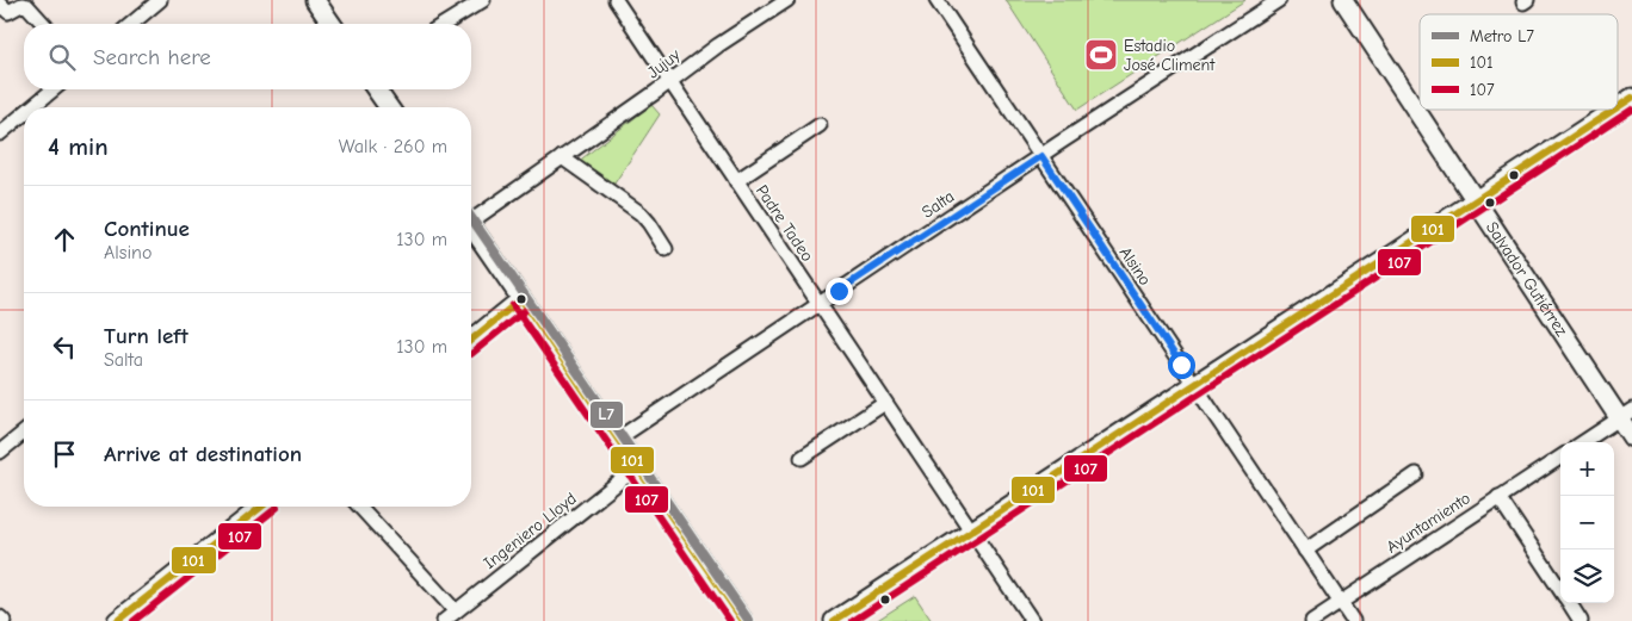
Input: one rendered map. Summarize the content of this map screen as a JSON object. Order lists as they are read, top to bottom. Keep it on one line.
{"streets":{"main road":["Salvador Gutiérrez"],"street":["Jujuy","Salta","Padre Tadeo","Alsino","Ayuntamiento","Ingeniero Lloyd"]},"crossings":[["Jujuy","Padre Tadeo"],["Salta","Padre Tadeo"],["Salta","Alsino"],["Alsino","Ayuntamiento"]],"places":{"sports":["Estadio José Climent"]},"lines":["transit line 101","transit line 107","metro line L7"],"legend":["Metro L7","101","107"],"page":{"search":"Search here","heading":["4 min","Walk · 260 m"],"list":[["Continue","Alsino","130 m"],["Turn left","Salta","130 m"],"Arrive at destination"],"map_buttons":["+","−"]}}
